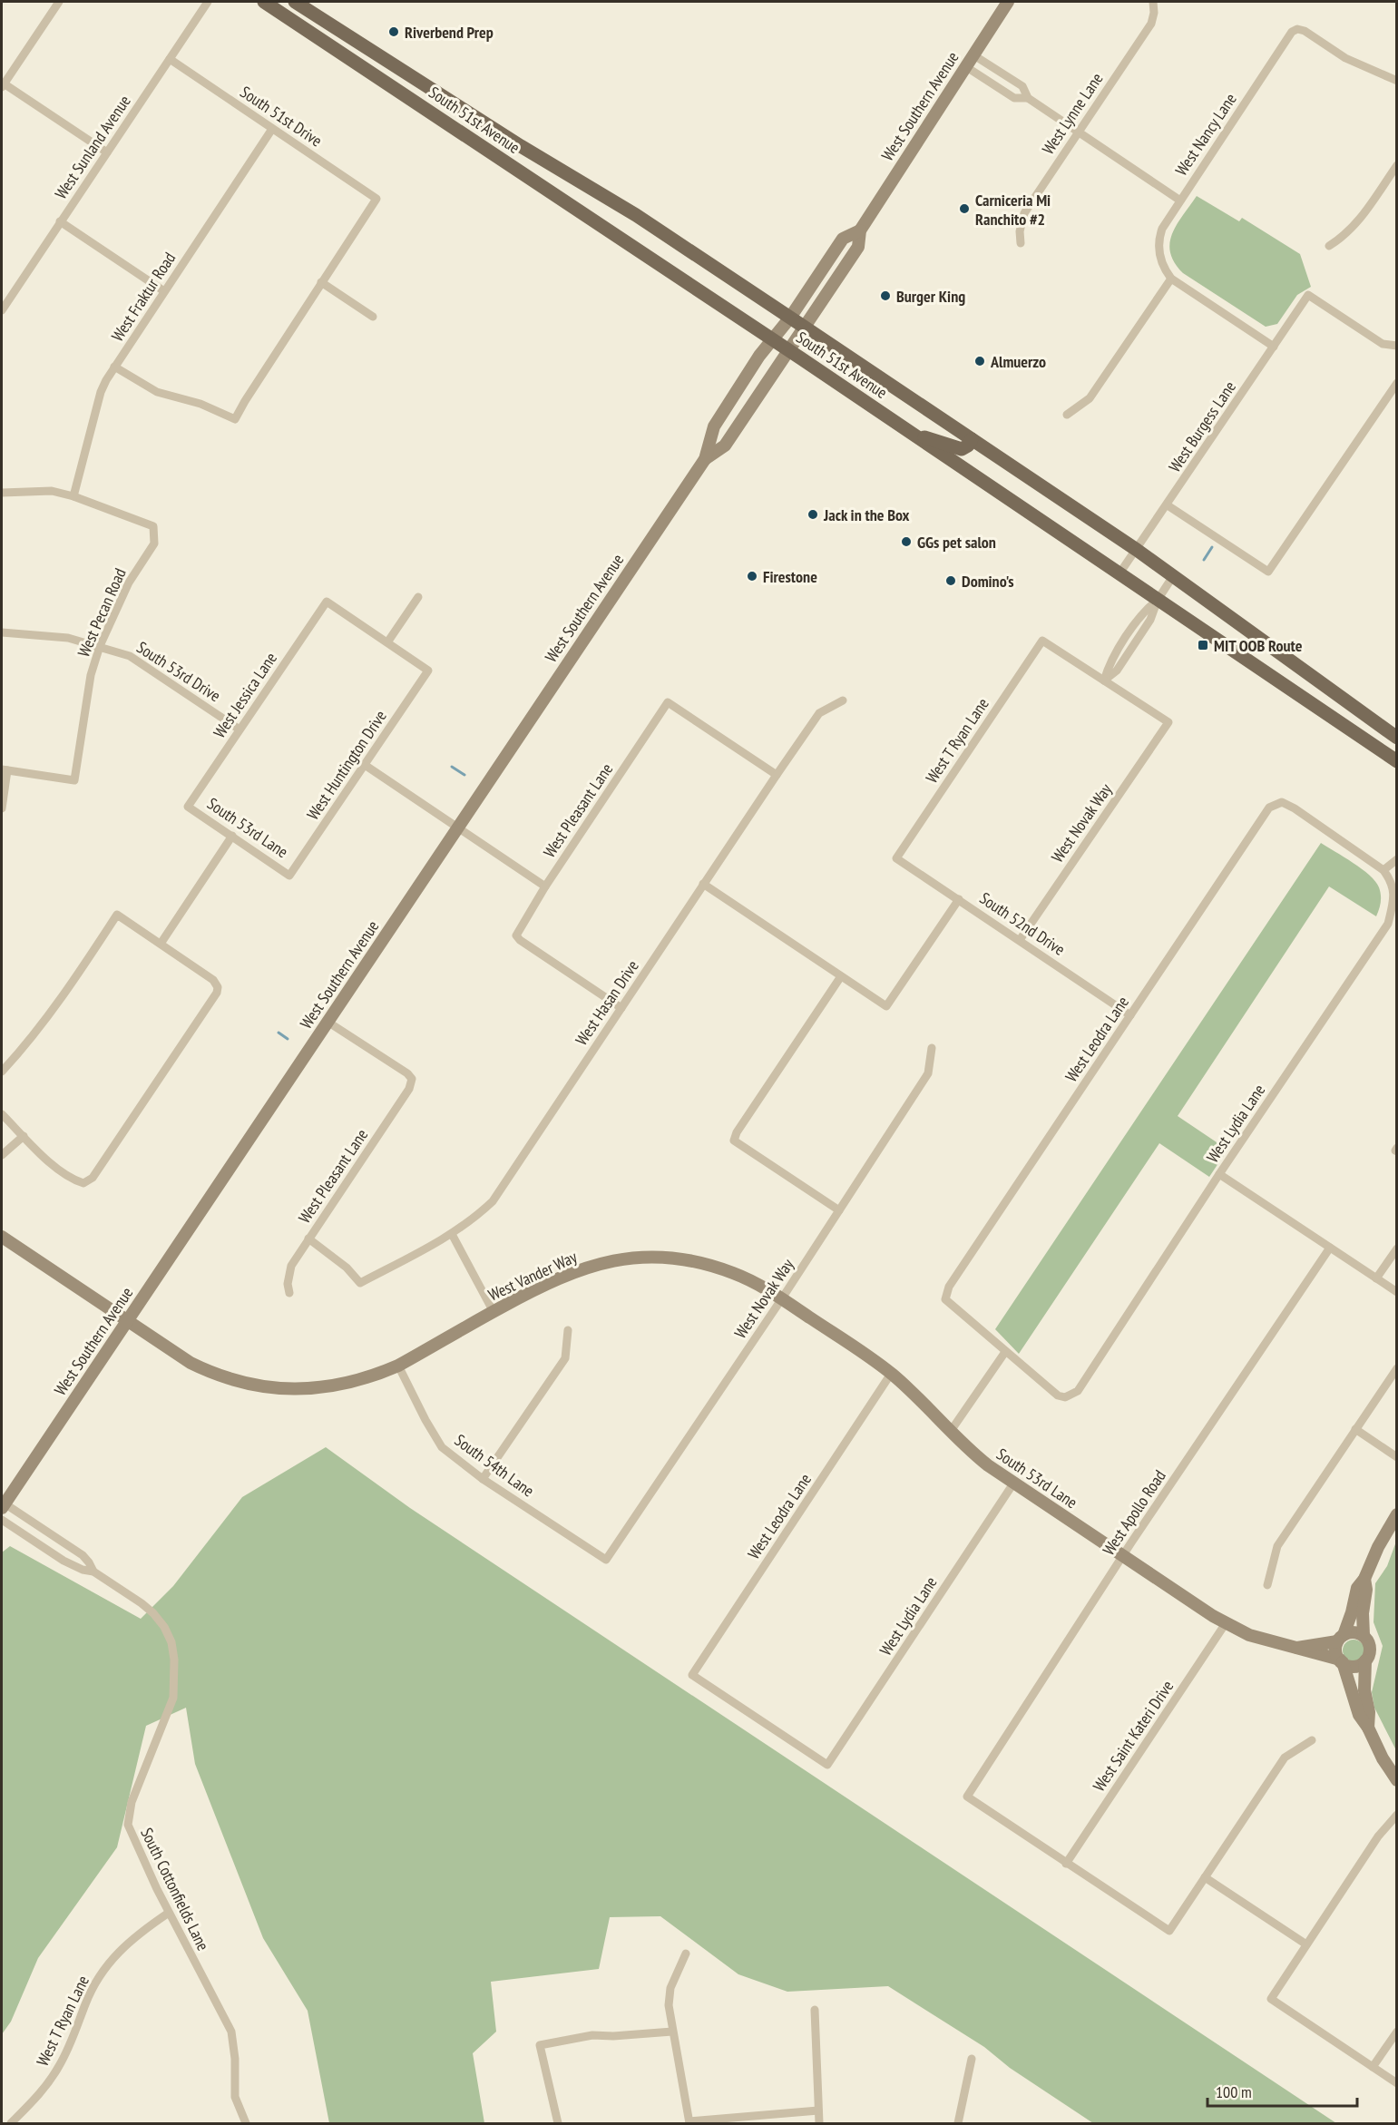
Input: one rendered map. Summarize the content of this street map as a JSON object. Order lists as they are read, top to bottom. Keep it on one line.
{"streets":{"main road":["West Southern Avenue","South 51st Avenue","South 53rd Lane","West Vander Way"],"street":["West Lynne Lane","South 51st Drive","West Nancy Lane","West Sunland Avenue","West Fraktur Road","West Burgess Lane","West Pecan Road","South 53rd Drive","West Jessica Lane","West T Ryan Lane","West Huntington Drive","West Pleasant Lane","West Novak Way","South 52nd Drive","West Hasan Drive","West Leodra Lane","West Lydia Lane","South 54th Lane","West Apollo Road","West Saint Kateri Drive","South Cottonfields Lane"]},"crossings":[["West Southern Avenue","South 51st Avenue"],["West Southern Avenue","West Pleasant Lane"],["West Southern Avenue","West Vander Way"],["West Southern Avenue","South Cottonfields Lane"],["South 51st Drive","West Sunland Avenue"],["South 51st Drive","West Fraktur Road"],["South 51st Avenue","West Burgess Lane"],["West Fraktur Road","West Pecan Road"],["West Pecan Road","South 53rd Drive"],["South 53rd Drive","West Jessica Lane"],["West Jessica Lane","West Huntington Drive"],["West Jessica Lane","South 53rd Lane"],["West T Ryan Lane","West Novak Way"],["West T Ryan Lane","South 52nd Drive"],["West T Ryan Lane","South Cottonfields Lane"],["West Huntington Drive","South 53rd Lane"],["West Pleasant Lane","West Hasan Drive"],["West Novak Way","South 53rd Lane"],["West Novak Way","South 52nd Drive"],["West Novak Way","West Vander Way"],["West Novak Way","South 54th Lane"],["South 53rd Lane","West Leodra Lane"],["South 53rd Lane","West Lydia Lane"],["South 53rd Lane","West Vander Way"],["South 53rd Lane","West Apollo Road"],["South 53rd Lane","West Saint Kateri Drive"],["South 52nd Drive","West Leodra Lane"],["West Leodra Lane","West Lydia Lane"],["West Vander Way","South 54th Lane"],["West Apollo Road","West Saint Kateri Drive"]],"places":{"other":["Riverbend Prep","Carniceria Mi Ranchito #2","Burger King","Almuerzo","Jack in the Box","GGs pet salon","Firestone","Domino's"],"transit":["MIT OOB Route"]},"scale_bar":"100 m"}
